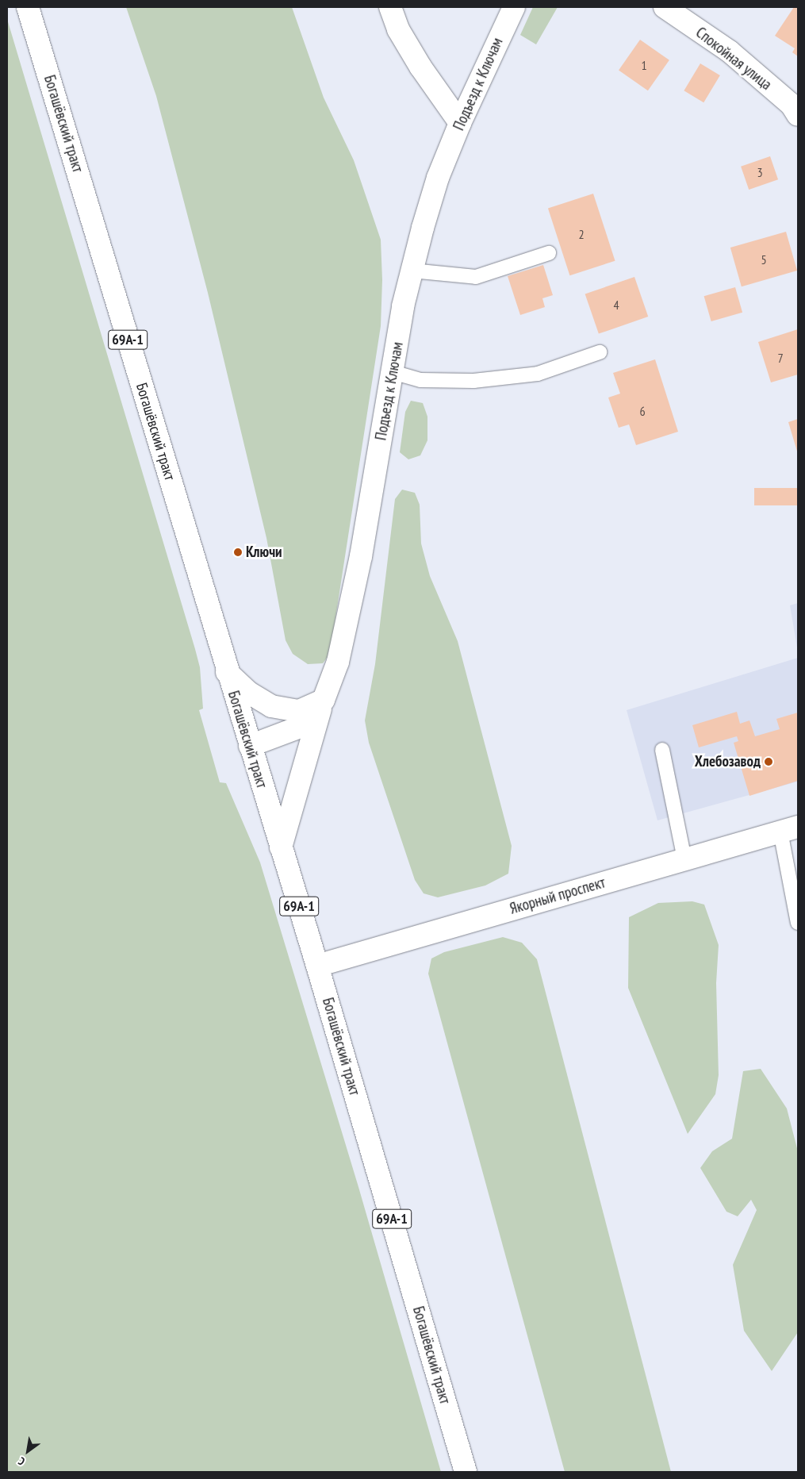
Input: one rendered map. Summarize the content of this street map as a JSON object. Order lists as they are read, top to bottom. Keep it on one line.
{"streets":{"street":["Спокойная улица","Подъезд к Ключам","Богашёвский тракт","69А-1","Якорный проспект"]},"crossings":[["Подъезд к Ключам","Богашёвский тракт"],["Богашёвский тракт","Якорный проспект"]],"places":["Ключи","Хлебозавод"],"house_numbers":["1","3","2","5","4","7","6"],"north":"bottom left"}
